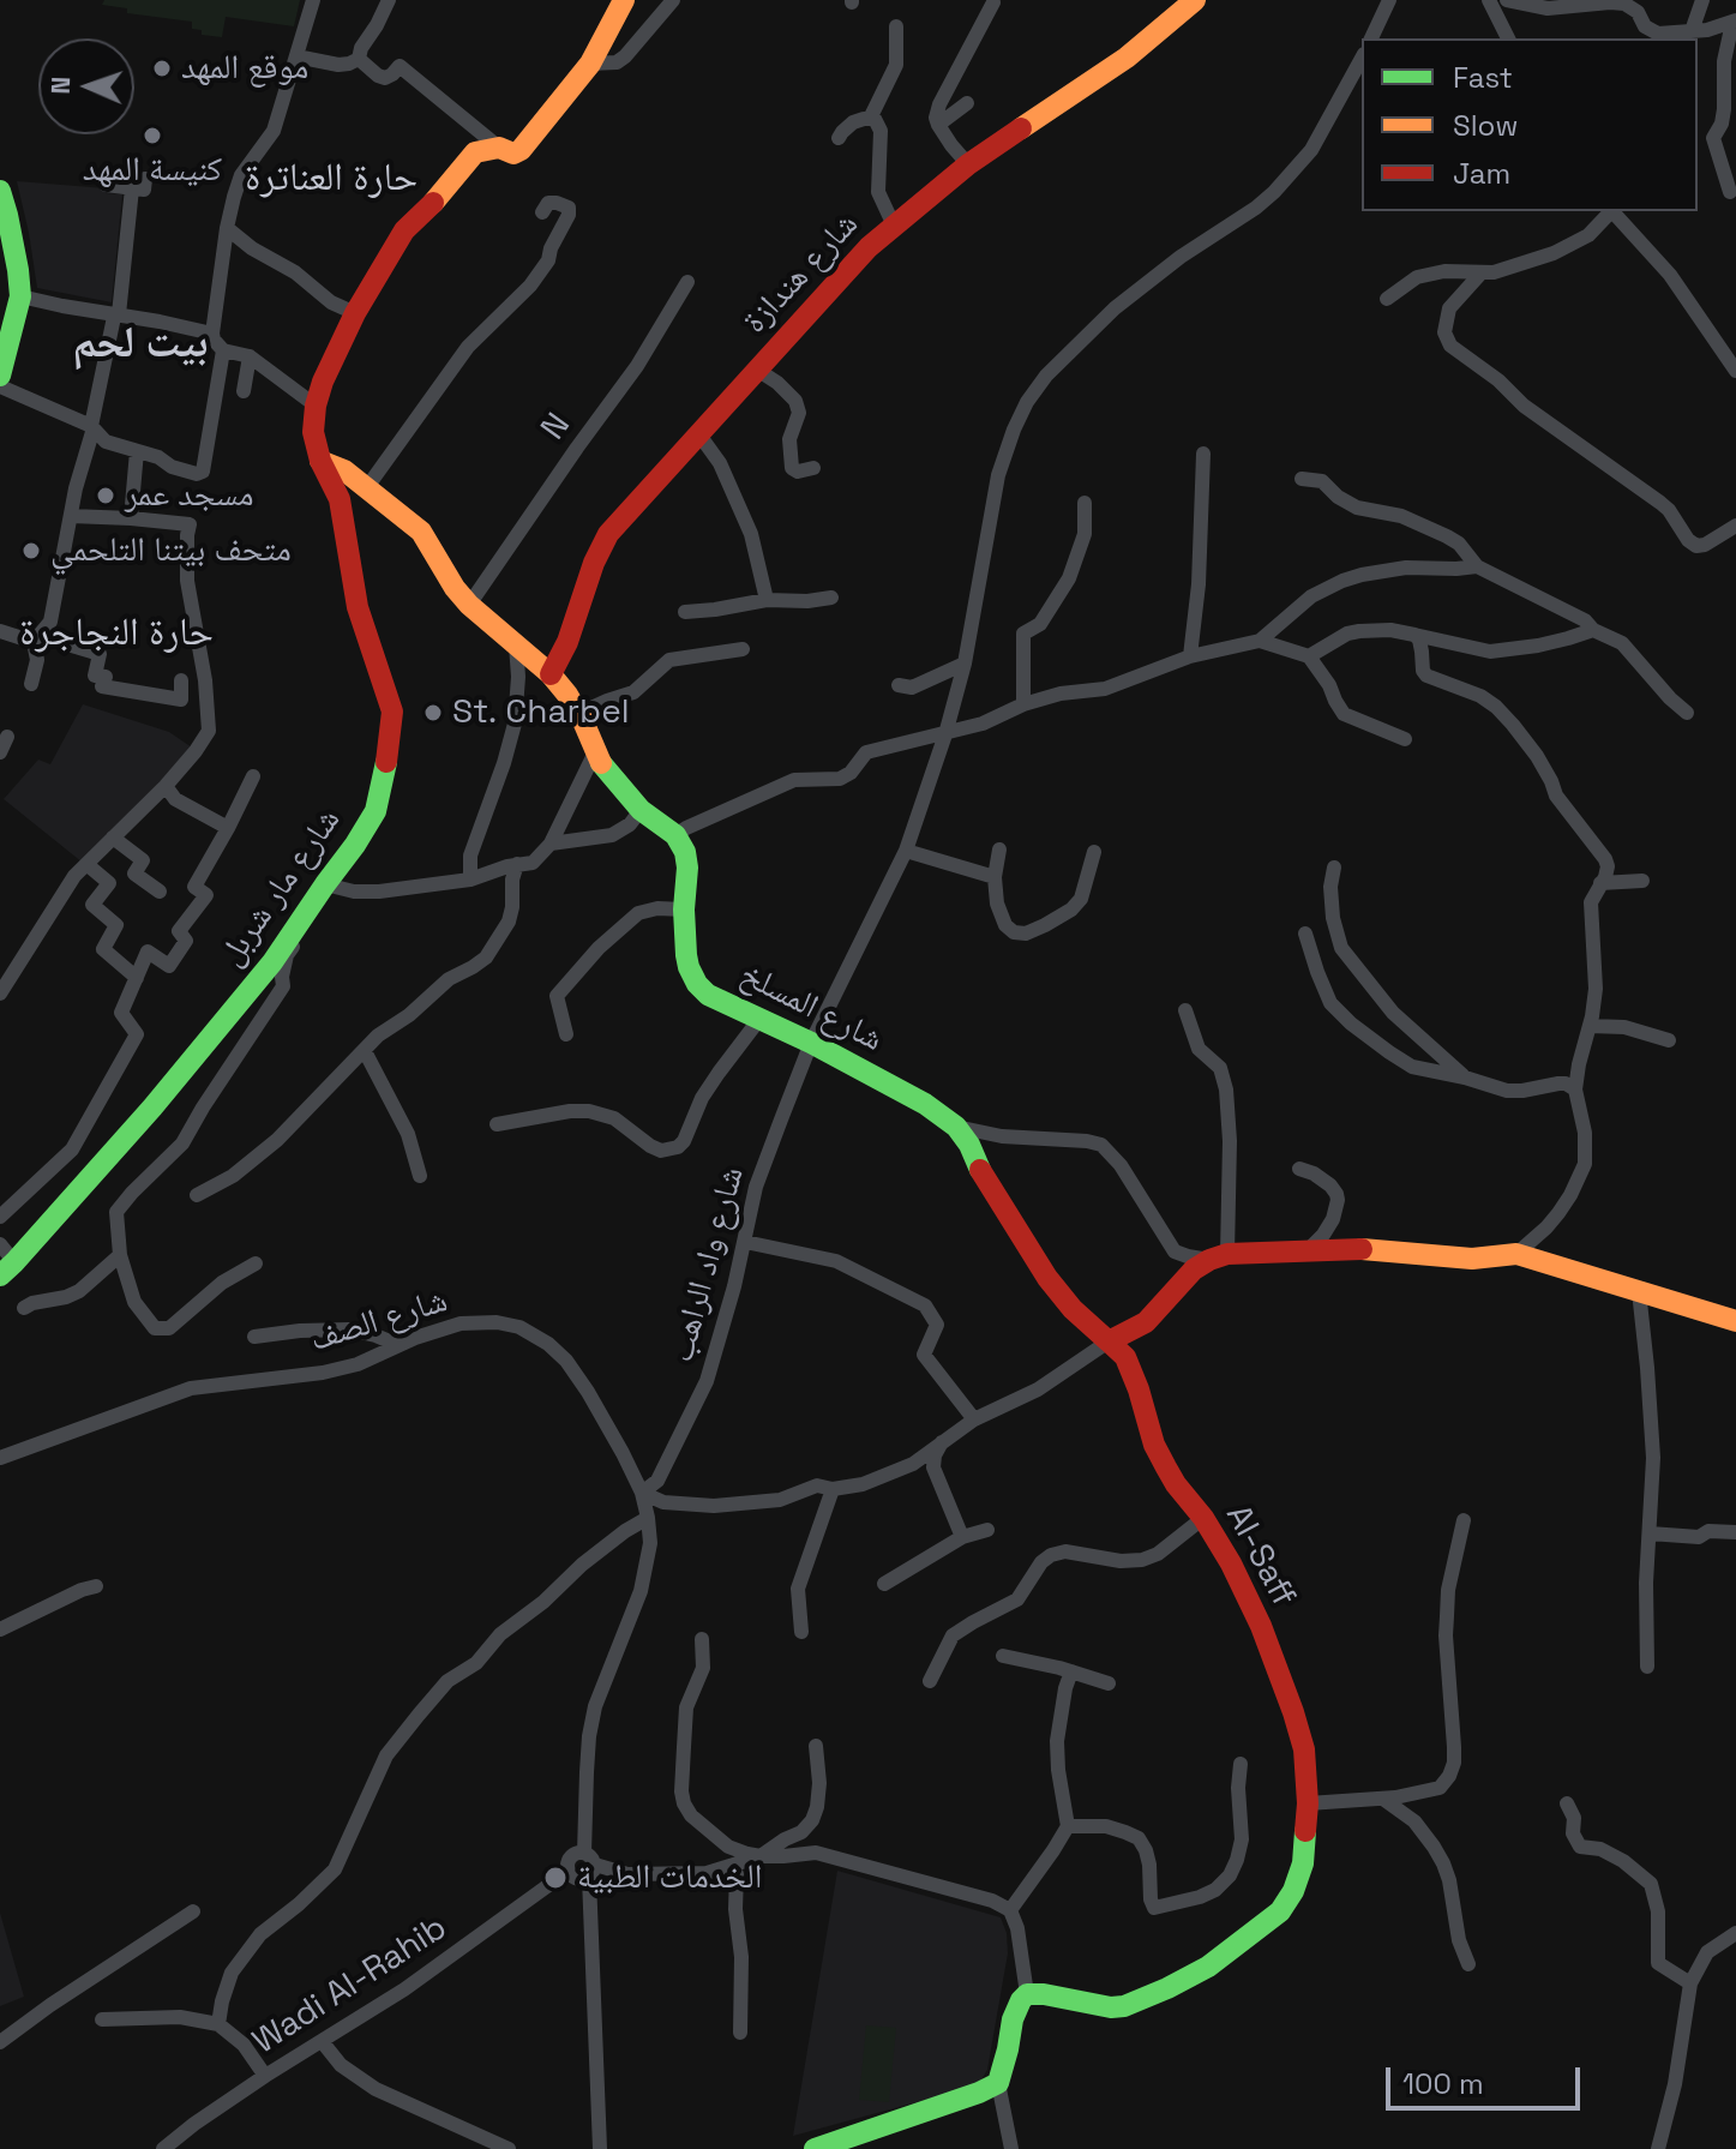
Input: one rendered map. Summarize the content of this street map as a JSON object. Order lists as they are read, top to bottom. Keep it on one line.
{"streets":{"street":["شارع هندازة","N","شارع مار شربل","شارع المسلخ","شارع واد الراهب","شارع الصف","Al-Saff","Wadi Al-Rahib"]},"crossings":[["شارع المسلخ","شارع واد الراهب"],["شارع المسلخ","Al-Saff"],["شارع واد الراهب","شارع الصف"]],"districts":["حارة العناترة","بيت لحم","حارة النجاجرة"],"places":["موقع المهد","كنيسة المهد","مسجد عمر","متحف بيتنا التلحمي","St. Charbel","الخدمات الطبية"],"legend":["Fast","Slow","Jam"],"scale_bar":"100 m","north":"left"}
